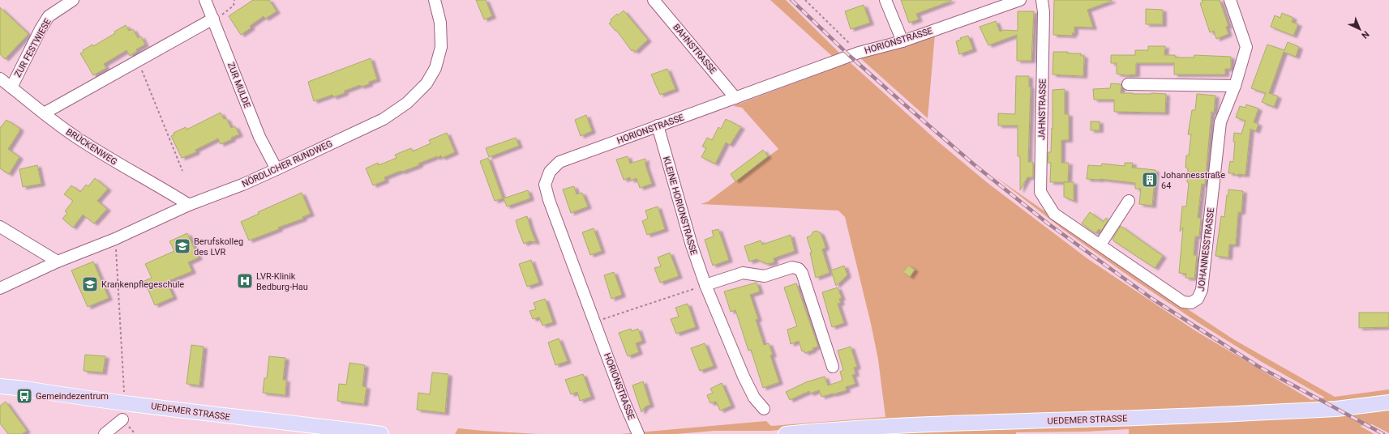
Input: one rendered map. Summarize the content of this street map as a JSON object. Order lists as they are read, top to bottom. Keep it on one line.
{"streets":{"main road":["UEDEMER STRASSE"],"street":["HORIONSTRASSE","ZUR FESTWIESE","BAHNSTRASSE","ZUR MULDE","JAHNSTRASSE","BRÜCKENWEG","NÖRDLICHER RUNDWEG","KLEINE HORIONSTRASSE","JOHANNESSTRASSE"]},"crossings":[["HORIONSTRASSE","BAHNSTRASSE"],["HORIONSTRASSE","KLEINE HORIONSTRASSE"],["ZUR FESTWIESE","BRÜCKENWEG"],["ZUR MULDE","NÖRDLICHER RUNDWEG"],["JAHNSTRASSE","JOHANNESSTRASSE"],["BRÜCKENWEG","NÖRDLICHER RUNDWEG"]],"places":{"building":["Johannesstraße 64"],"school or university":["Berufskolleg des LVR","Krankenpflegeschule"],"hospital":["LVR-Klinik Bedburg-Hau"],"bus stop":["Gemeindezentrum"]},"north":"bottom right"}
